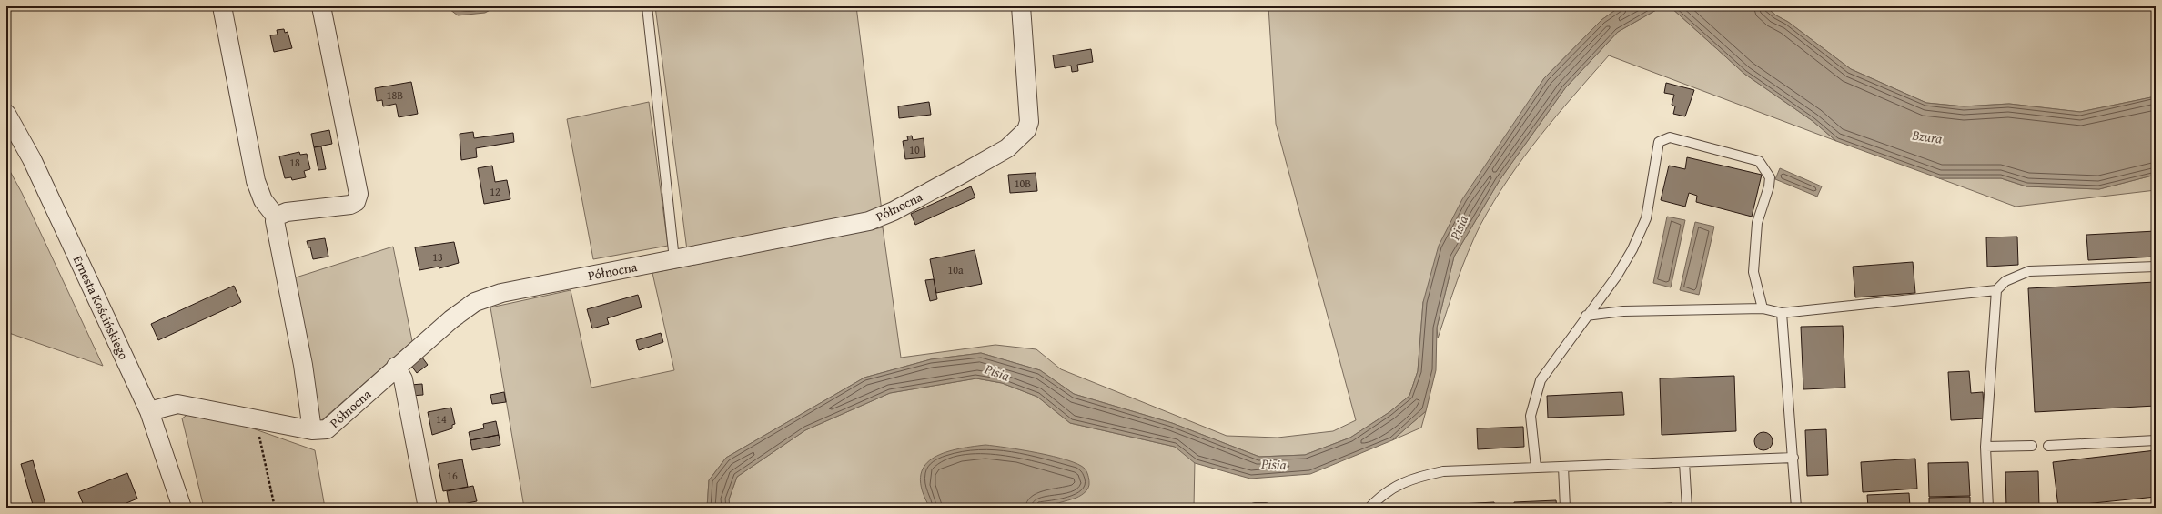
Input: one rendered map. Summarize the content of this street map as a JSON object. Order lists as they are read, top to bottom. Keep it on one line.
{"streets":{"street":["Północna","Ernesta Kościńskiego"]},"water":["Bzura","Pisia"],"house_numbers":["18B","10","18","10B","12","13","10a","14","16"]}
